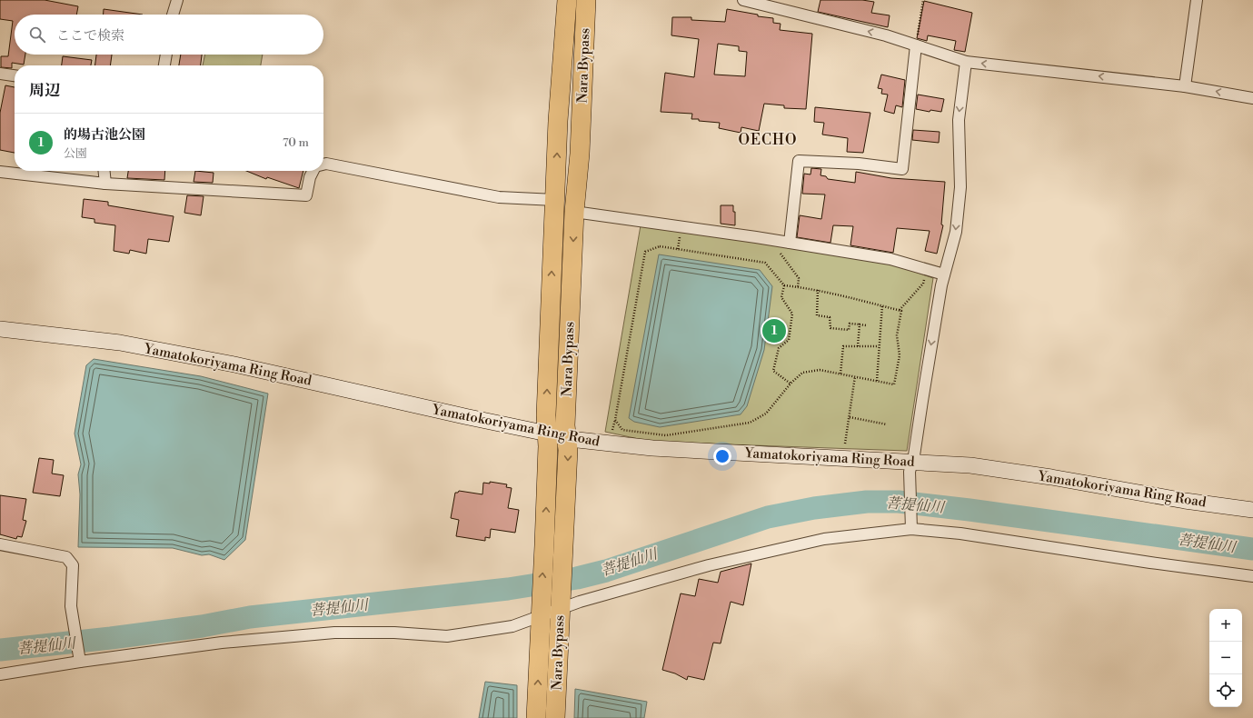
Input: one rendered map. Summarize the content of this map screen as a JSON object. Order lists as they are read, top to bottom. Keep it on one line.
{"streets":{"highway":["Nara Bypass"],"main road":["Yamatokoriyama Ring Road"]},"crossings":[["Nara Bypass","Yamatokoriyama Ring Road"]],"districts":["OECHO"],"water":["菩提仙川"],"page":{"search":"ここで検索","heading":"周辺","list":[{"mark":"1","name":"的場古池公園","note":"公園","value":"70 m"}],"pins":"1","map_buttons":["+","−"]}}
